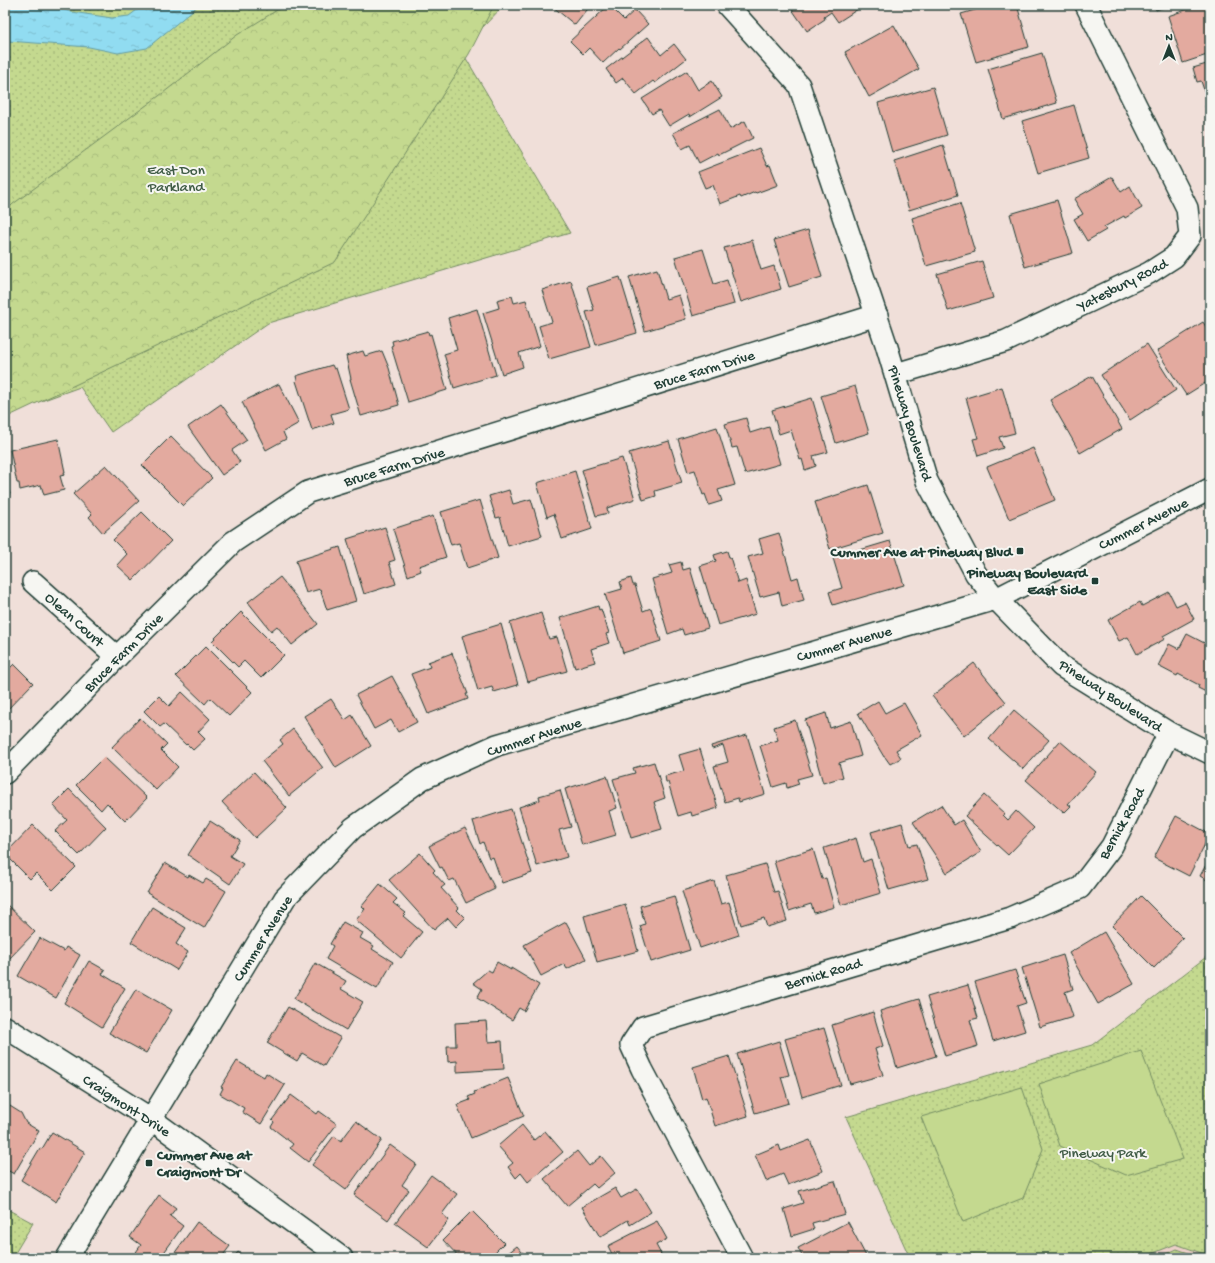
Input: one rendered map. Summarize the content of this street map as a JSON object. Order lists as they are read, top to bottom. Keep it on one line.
{"streets":{"street":["Yatesbury Road","Bruce Farm Drive","Pineway Boulevard","Cummer Avenue","Olean Court","Bernick Road","Craigmont Drive"]},"crossings":[["Yatesbury Road","Pineway Boulevard"],["Bruce Farm Drive","Pineway Boulevard"],["Bruce Farm Drive","Olean Court"],["Pineway Boulevard","Cummer Avenue"],["Pineway Boulevard","Bernick Road"],["Cummer Avenue","Craigmont Drive"]],"parks":["East Don Parkland","Pineway Park"],"places":{"transit":["Cummer Ave at Pineway Blvd","Pineway Boulevard East Side","Cummer Ave at Craigmont Dr"]},"north":"top"}
